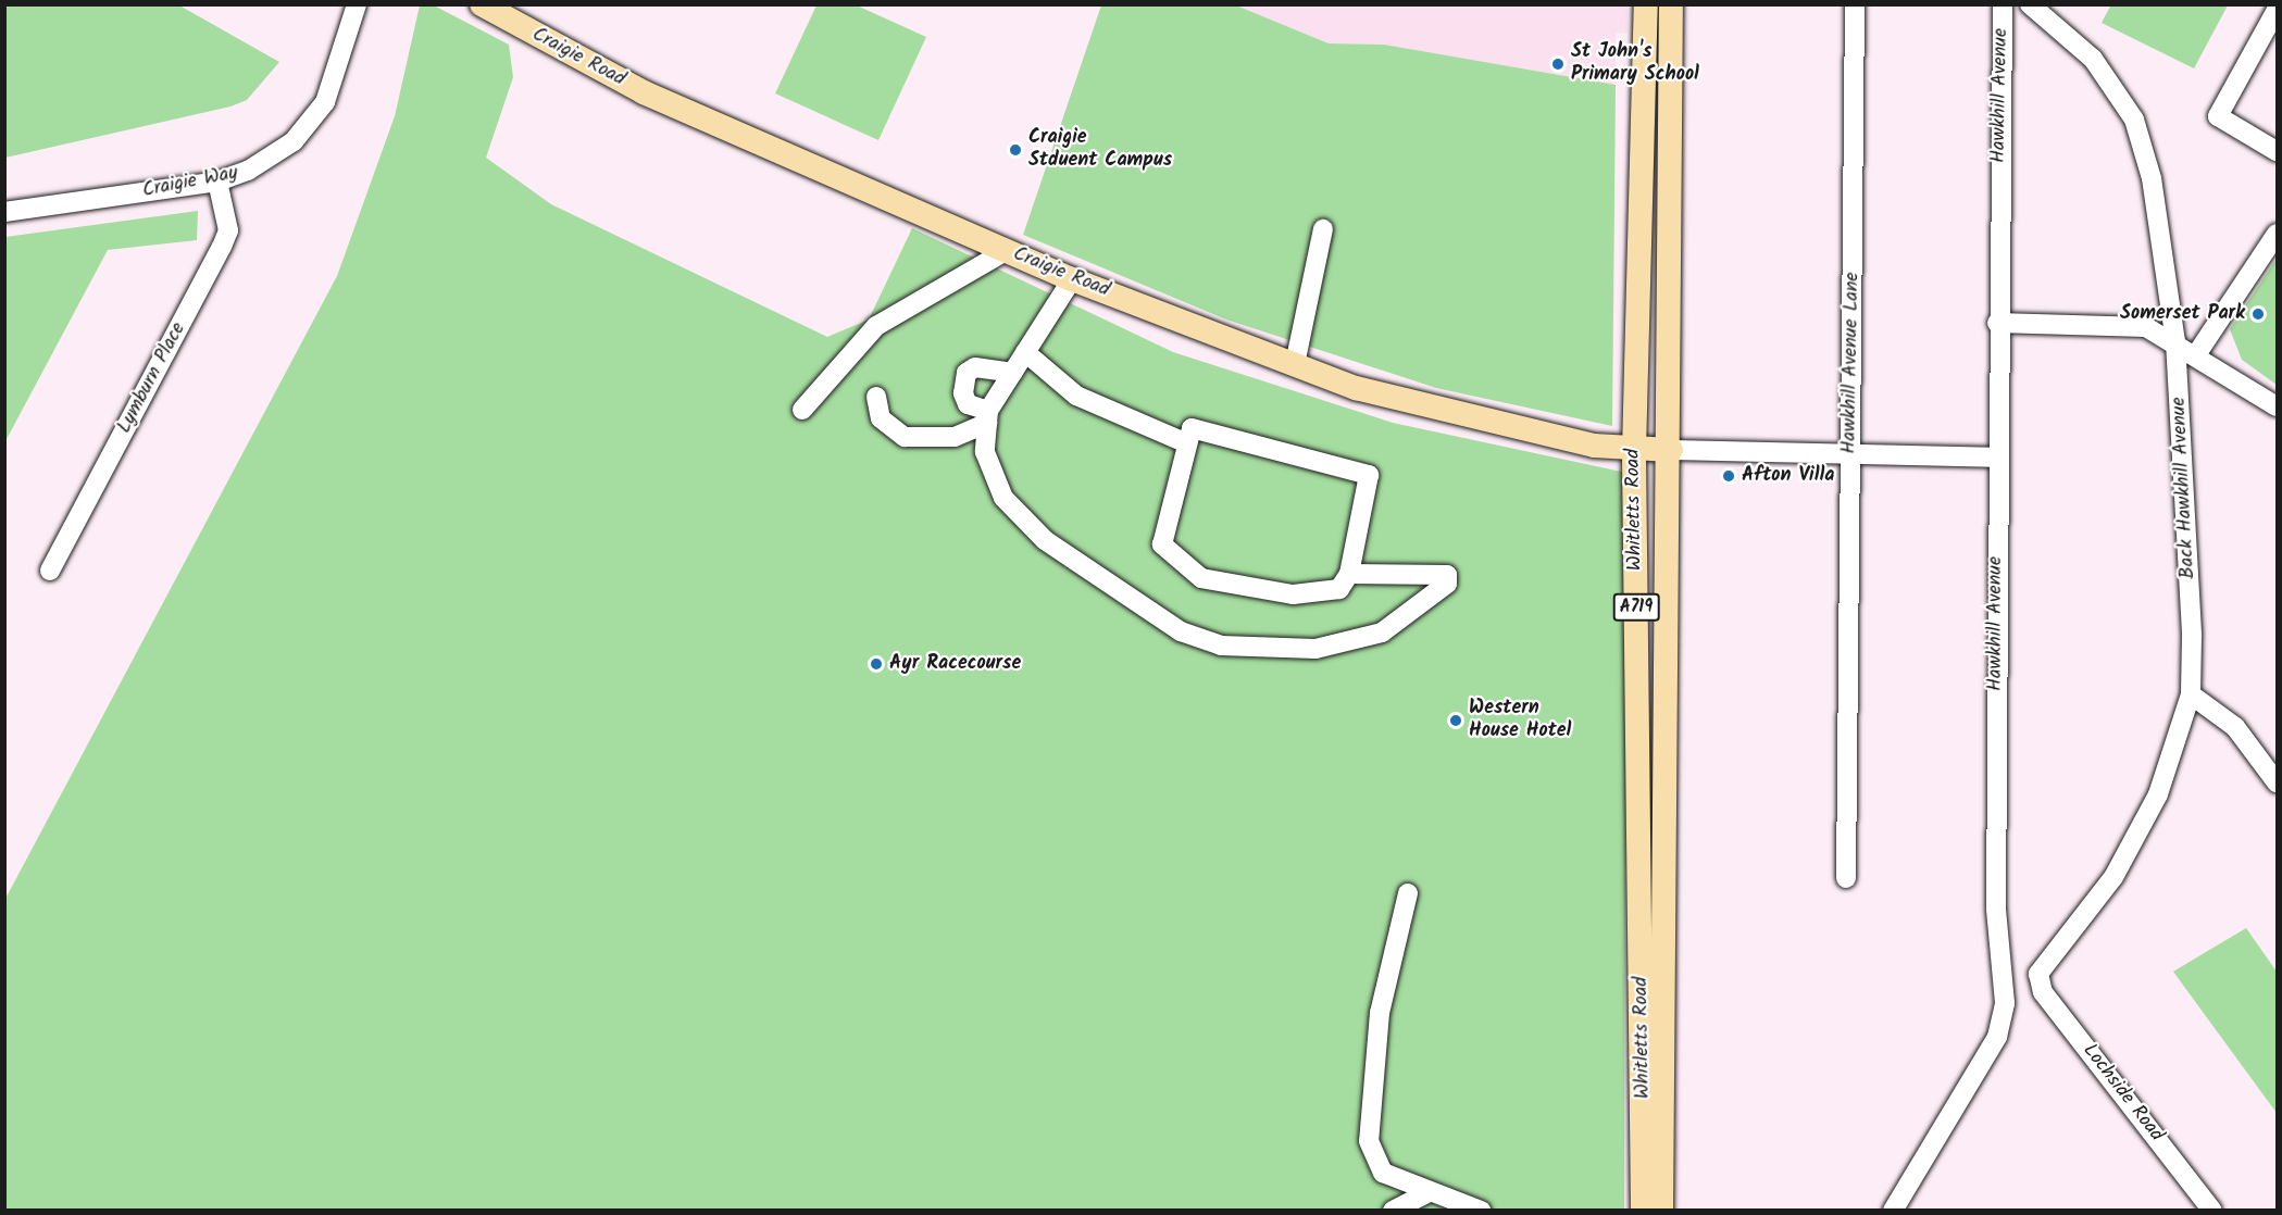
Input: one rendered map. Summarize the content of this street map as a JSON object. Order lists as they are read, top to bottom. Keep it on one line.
{"streets":{"main road":["Craigie Road","Whitletts Road","A719"],"street":["Hawkhill Avenue","Craigie Way","Hawkhill Avenue Lane","Lymburn Place","Back Hawkhill Avenue","Lochside Road"]},"crossings":[["Craigie Road","Whitletts Road"],["Craigie Way","Lymburn Place"],["Back Hawkhill Avenue","Lochside Road"]],"places":["St John's Primary School","Craigie Stduent Campus","Somerset Park","Afton Villa","Ayr Racecourse","Western House Hotel"]}
